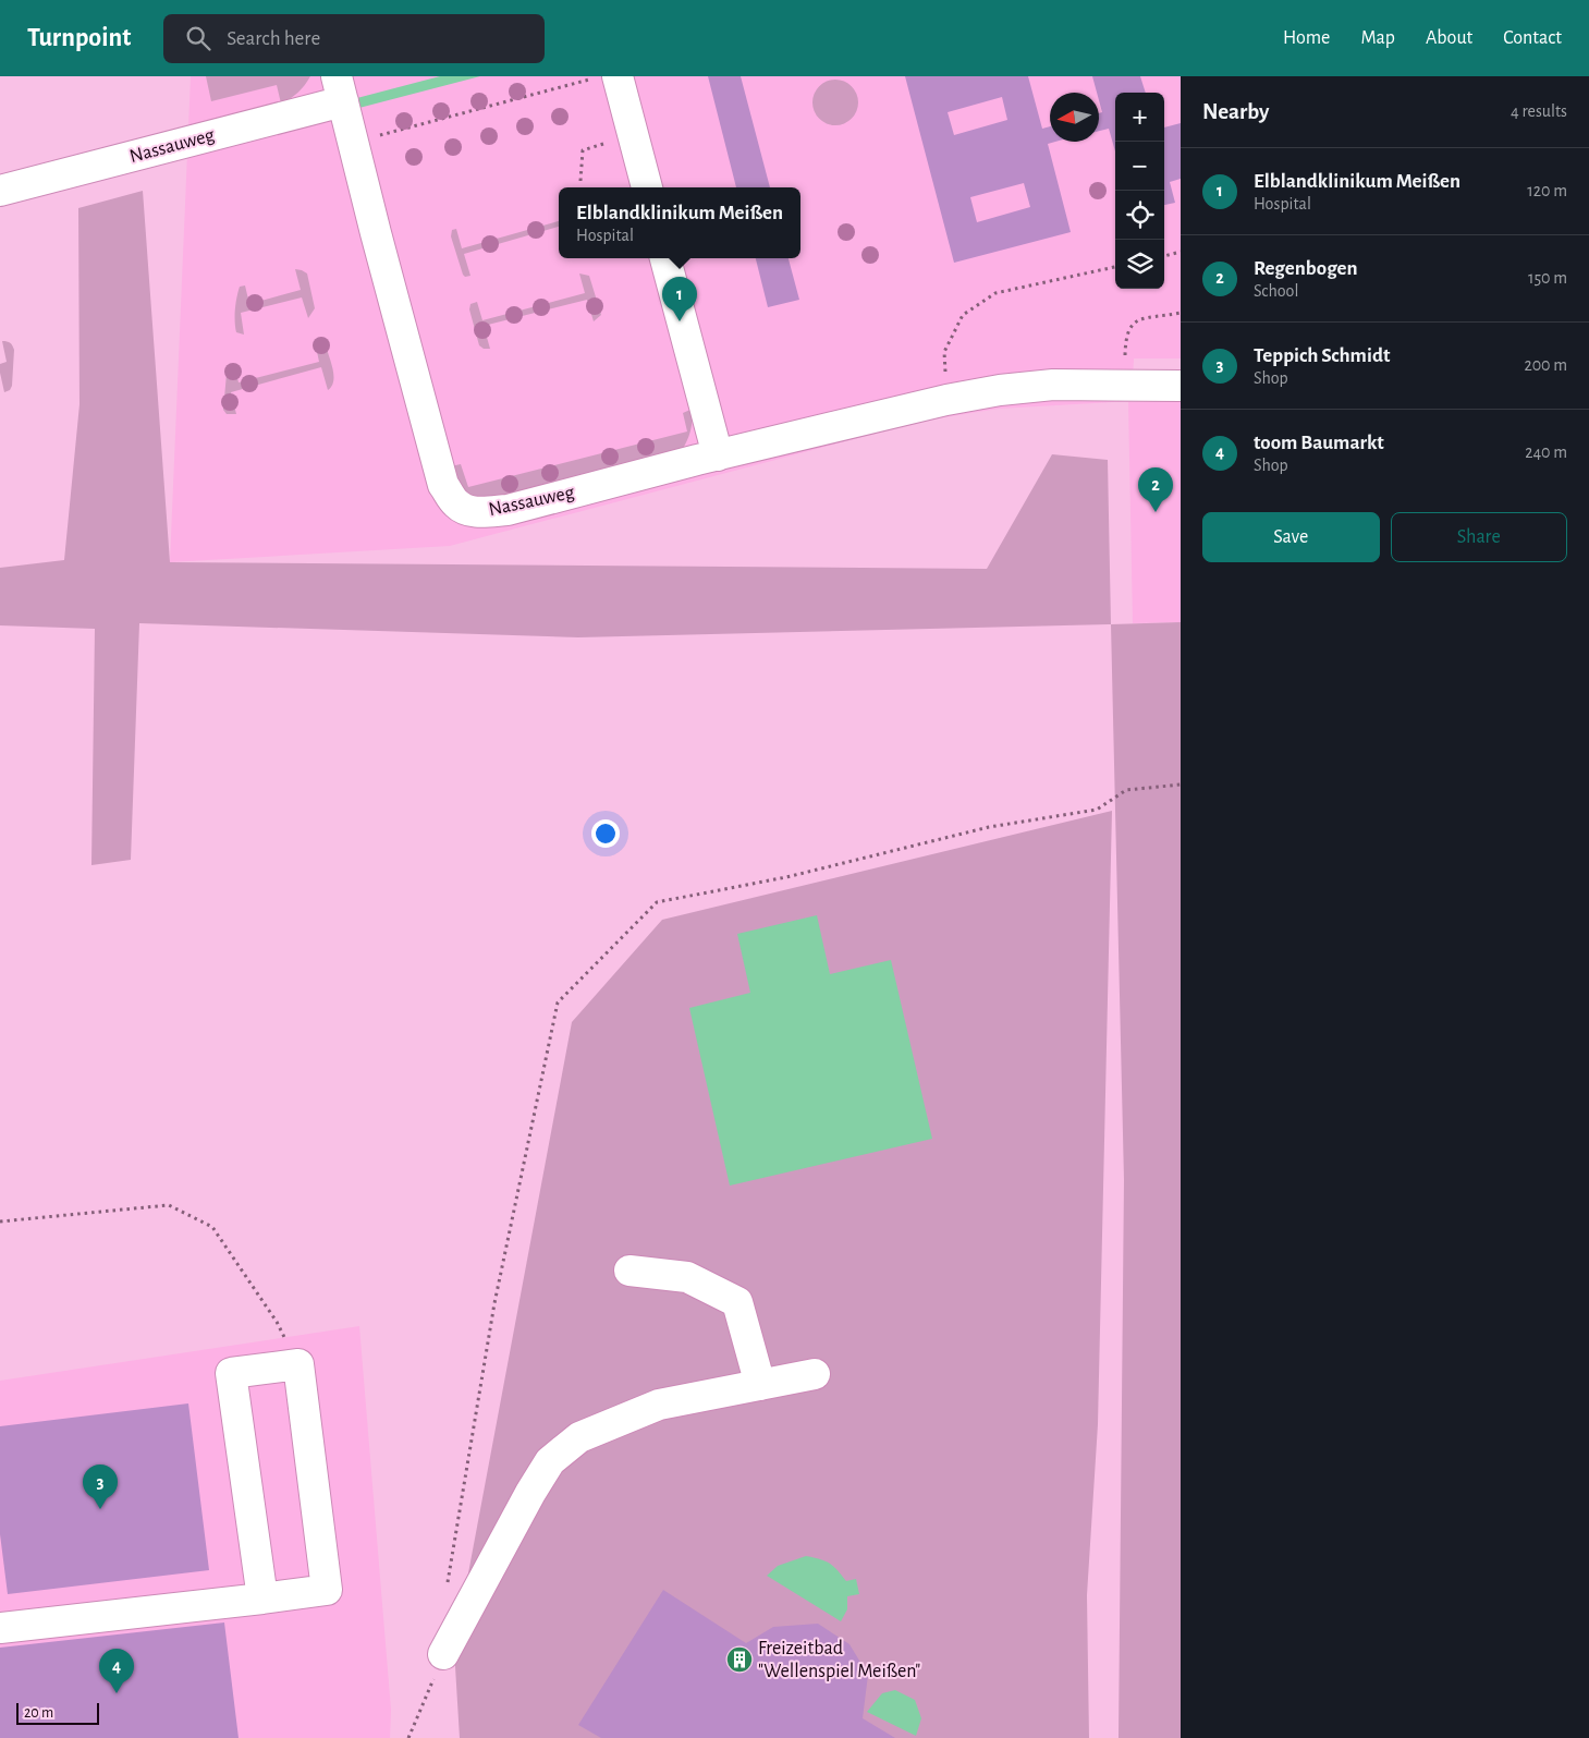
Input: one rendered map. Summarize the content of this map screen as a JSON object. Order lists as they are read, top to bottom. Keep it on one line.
{"streets":{"lane":["Nassauweg"]},"places":{"building":["Freizeitbad \"Wellenspiel Meißen\""]},"scale_bar":"20 m","north":"left","page":{"header":"Turnpoint","search":"Search here","nav":["Home","Map","About","Contact"],"heading":["Nearby","4 results"],"map_buttons":["+","−"],"list":[{"mark":"1","name":"Elblandklinikum Meißen","note":"Hospital","value":"120 m"},{"mark":"2","name":"Regenbogen","note":"School","value":"150 m"},{"mark":"3","name":"Teppich Schmidt","note":"Shop","value":"200 m"},{"mark":"4","name":"toom Baumarkt","note":"Shop","value":"240 m"}],"popup":["Elblandklinikum Meißen","Hospital"],"pins":["1","2","3","4"],"buttons":["Save","Share"],"scale":"20 m"}}
